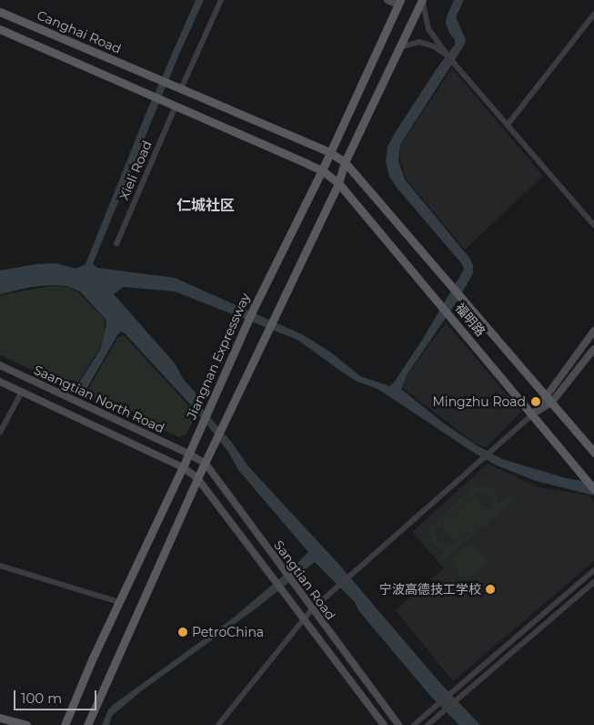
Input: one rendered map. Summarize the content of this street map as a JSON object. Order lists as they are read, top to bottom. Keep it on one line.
{"streets":{"main road":["Canghai Road","福明路","Jiangnan Expressway","Saangtian North Road","Sangtian Road"],"street":["Xieli Road"]},"crossings":[["Canghai Road","福明路"],["Xieli Road","福明路"],["福明路","Jiangnan Expressway"],["Jiangnan Expressway","Saangtian North Road"],["Jiangnan Expressway","Sangtian Road"],["Saangtian North Road","Sangtian Road"]],"districts":["仁城社区"],"places":["Mingzhu Road","宁波高德技工学校","PetroChina"],"scale_bar":"100 m"}
